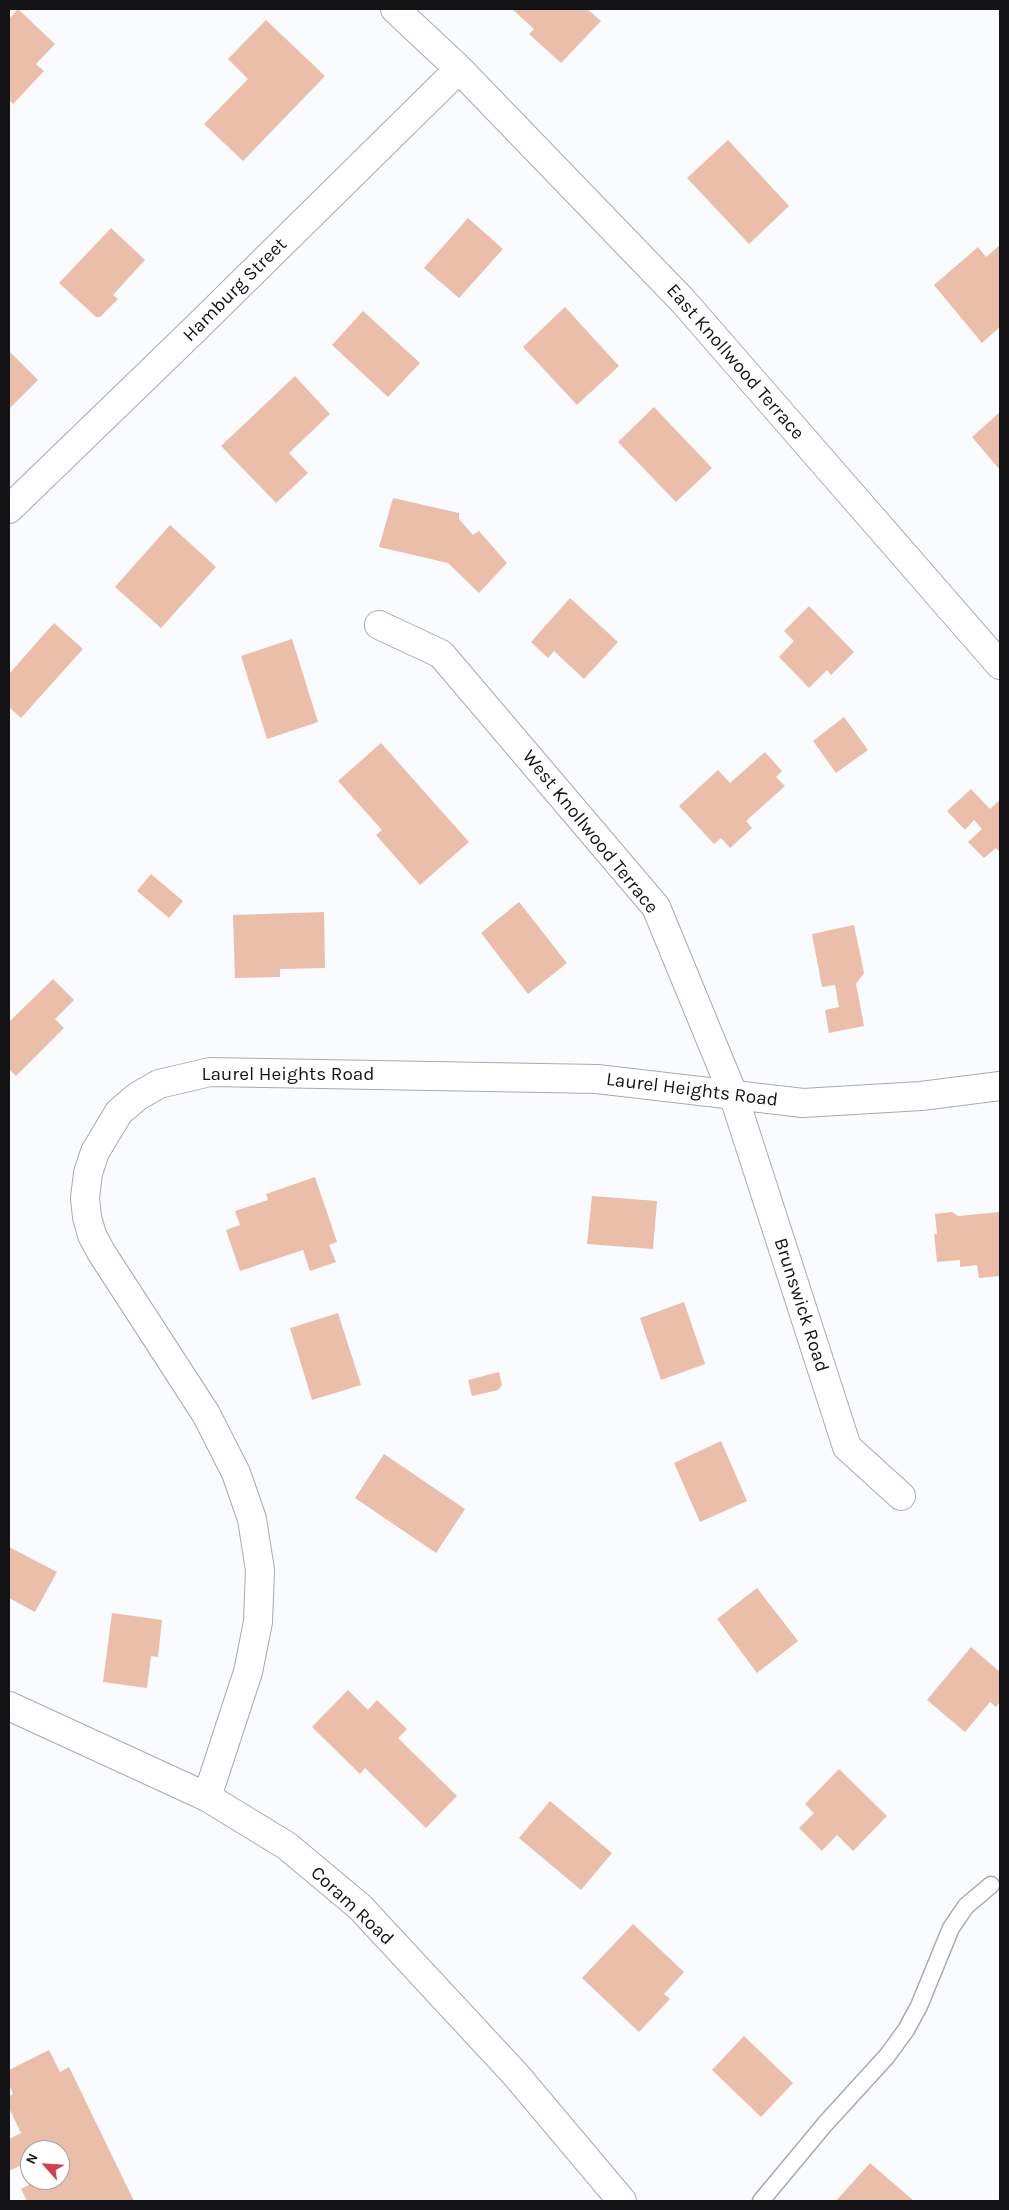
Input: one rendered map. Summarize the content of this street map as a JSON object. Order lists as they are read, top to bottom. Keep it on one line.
{"streets":{"street":["Hamburg Street","East Knollwood Terrace","West Knollwood Terrace","Laurel Heights Road","Brunswick Road","Coram Road"]},"crossings":[["Hamburg Street","East Knollwood Terrace"],["West Knollwood Terrace","Laurel Heights Road"],["West Knollwood Terrace","Brunswick Road"],["Laurel Heights Road","Brunswick Road"],["Laurel Heights Road","Coram Road"]],"north":"top left"}
